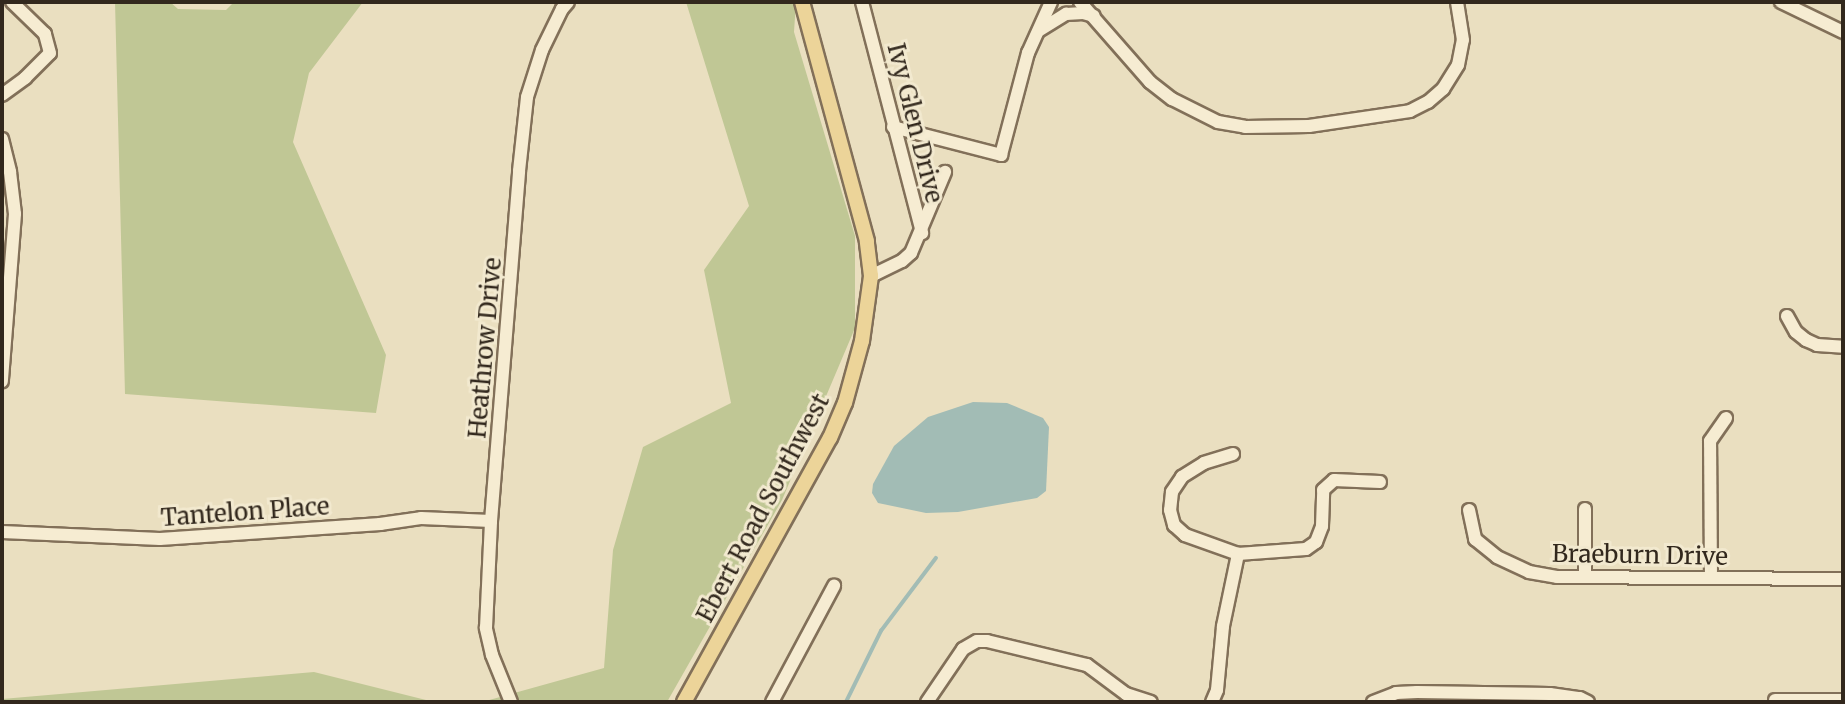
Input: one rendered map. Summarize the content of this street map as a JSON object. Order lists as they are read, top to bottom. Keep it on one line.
{"streets":{"main road":["Ebert Road Southwest"],"street":["Ivy Glen Drive","Heathrow Drive","Tantelon Place","Braeburn Drive"]},"crossings":[["Heathrow Drive","Tantelon Place"]]}
